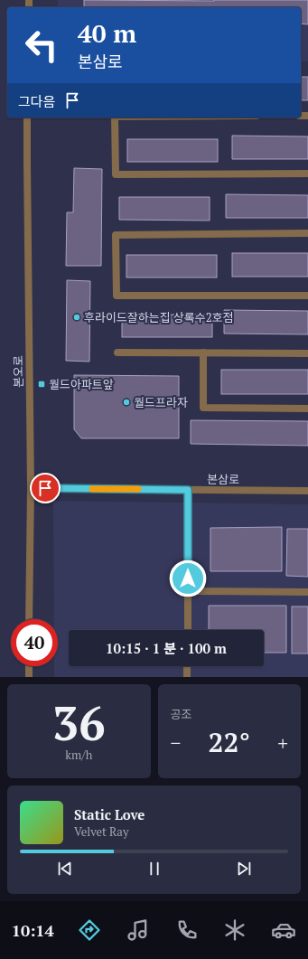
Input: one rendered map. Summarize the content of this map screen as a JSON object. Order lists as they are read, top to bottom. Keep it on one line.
{"streets":{"street":["본오로","본삼로"]},"crossings":[["본오로","본삼로"]],"places":{"other":["후라이드잘하는집 상록수2호점","월드프라자"],"transit":["월드아파트앞"]},"page":{"turn":["40 m","본삼로"],"then":"그다음","limit":"40","trip":"10:15 · 1 분 · 100 m","tile":[["36","km/h"],"공조"],"heat":["−","22°","+"],"song":["Static Love","Velvet Ray"],"tabs":"10:14"}}
